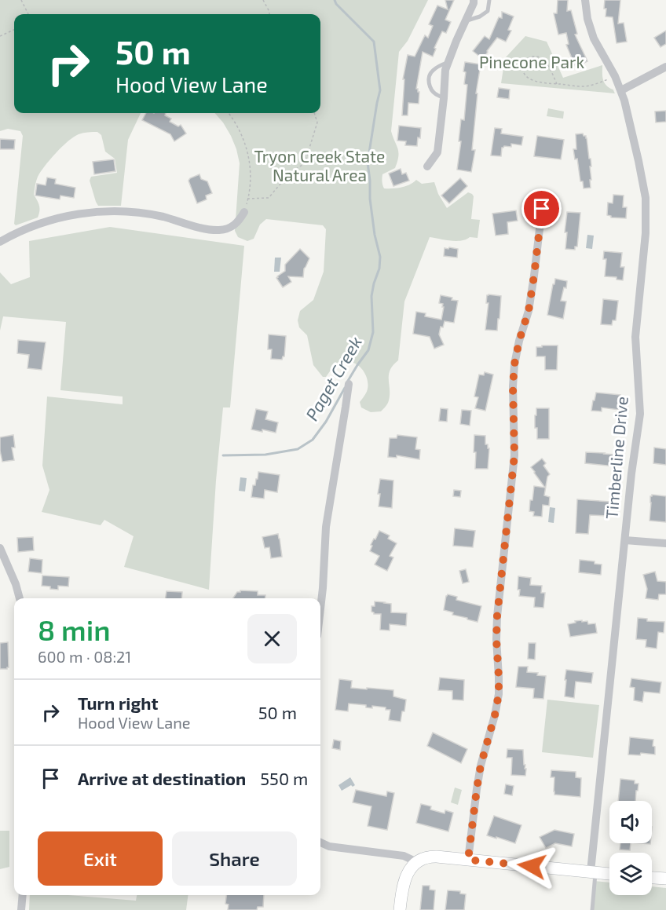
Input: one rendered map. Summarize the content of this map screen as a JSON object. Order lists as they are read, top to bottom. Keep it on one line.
{"streets":{"street":["Timberline Drive"]},"water":["Paget Creek"],"parks":["Pinecone Park","Tryon Creek State Natural Area"],"page":{"turn":["50 m","Hood View Lane"],"heading":["8 min","600 m · 08:21"],"list":[{"name":"Turn right","note":"Hood View Lane","value":"50 m"},{"name":"Arrive at destination","value":"550 m"}],"buttons":["Exit","Share"]}}
